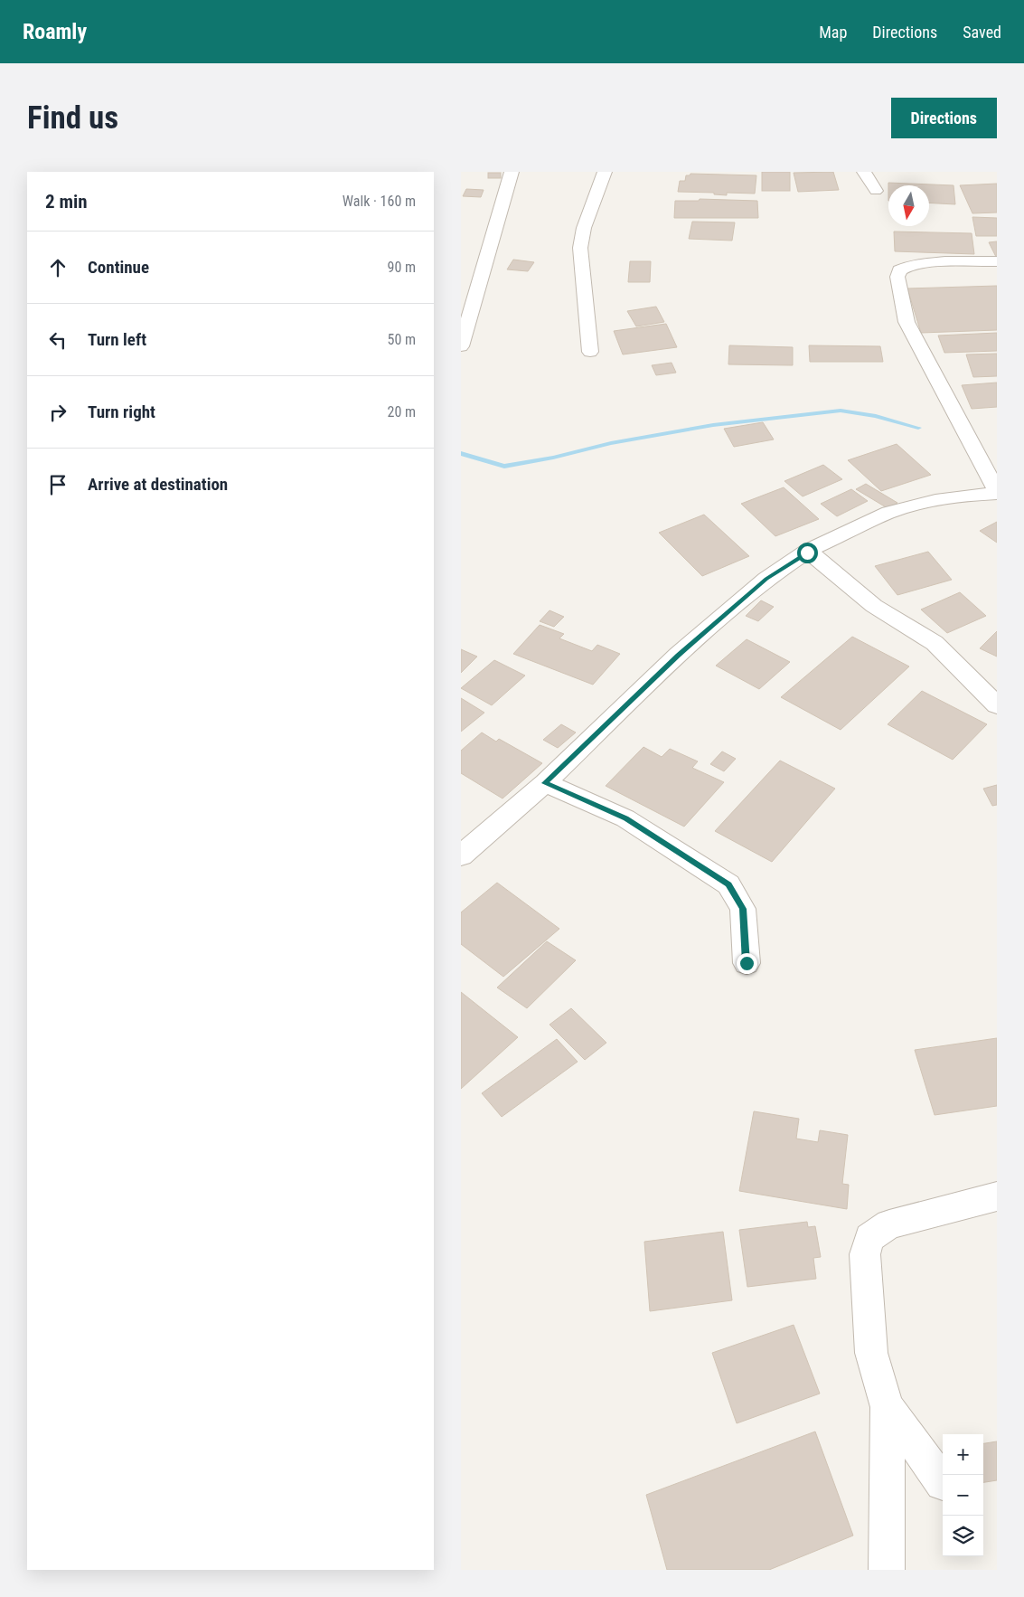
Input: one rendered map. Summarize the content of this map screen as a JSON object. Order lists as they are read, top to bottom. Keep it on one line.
{"north":"bottom","page":{"header":"Roamly","nav":["Map","Directions","Saved"],"buttons":"Directions","title":"Find us","heading":["2 min","Walk · 160 m"],"list":[["Continue","90 m"],["Turn left","50 m"],["Turn right","20 m"],"Arrive at destination"],"map_buttons":["+","−"]}}
